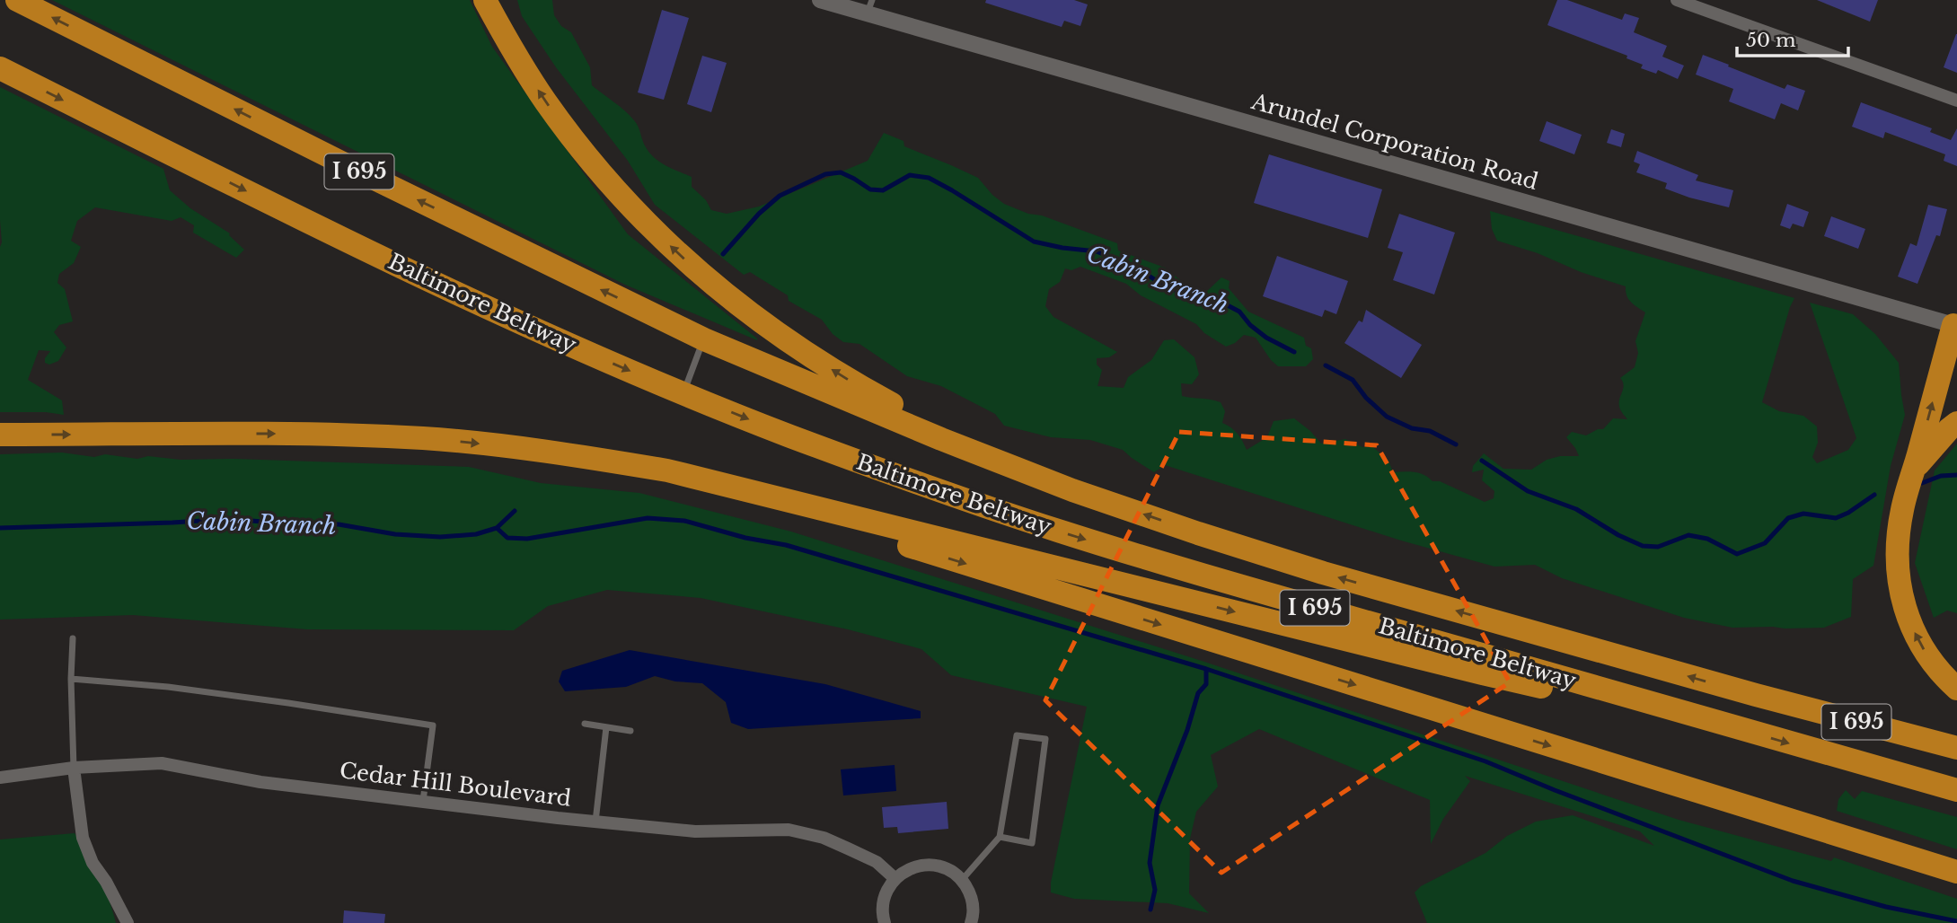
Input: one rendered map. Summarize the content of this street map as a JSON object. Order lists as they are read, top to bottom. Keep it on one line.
{"streets":{"highway":["I 695","Baltimore Beltway"],"street":["Arundel Corporation Road","Cedar Hill Boulevard"]},"water":["Cabin Branch"],"scale_bar":"50 m"}
